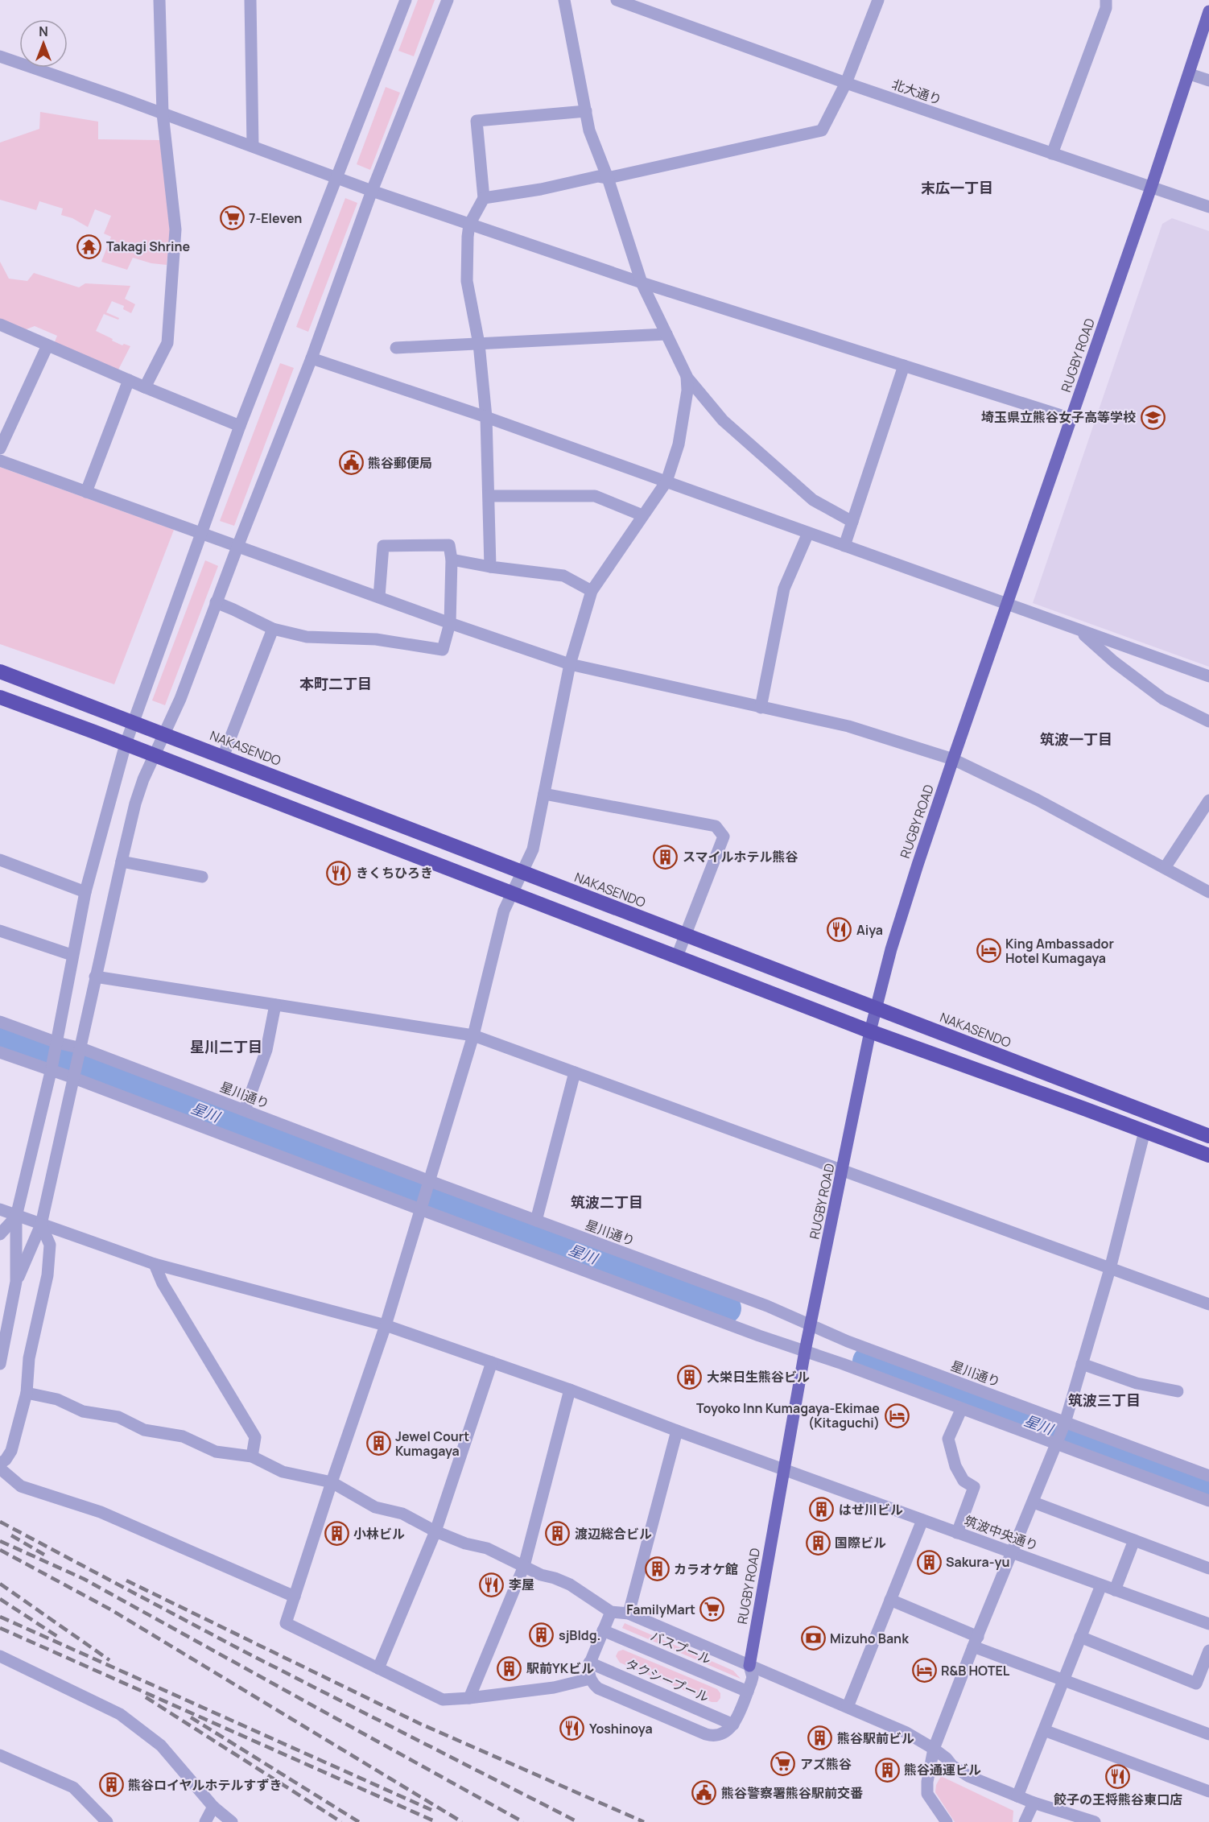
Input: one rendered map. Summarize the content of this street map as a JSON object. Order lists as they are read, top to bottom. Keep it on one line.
{"streets":{"highway":["NAKASENDO"],"main road":["RUGBY ROAD"],"street":["北大通り","星川通り","筑波中央通り","バスプール","タクシープール"]},"crossings":[["北大通り","RUGBY ROAD"],["RUGBY ROAD","NAKASENDO"],["RUGBY ROAD","星川通り"],["RUGBY ROAD","筑波中央通り"]],"districts":["末広一丁目","本町二丁目","筑波一丁目","星川二丁目","筑波二丁目","筑波三丁目"],"water":["星川"],"places":{"supermarket":["7-Eleven","FamilyMart","アズ熊谷"],"temple":["Takagi Shrine"],"school or university":["埼玉県立熊谷女子高等学校"],"public building":["熊谷郵便局","熊谷警察署熊谷駅前交番"],"building":["スマイルホテル熊谷","大栄日生熊谷ビル","Jewel Court Kumagaya","はせ川ビル","小林ビル","渡辺総合ビル","国際ビル","Sakura-yu","カラオケ館","sjBldg.","駅前YKビル","熊谷駅前ビル","熊谷通運ビル","熊谷ロイヤルホテルすずき"],"restaurant":["きくちひろき","Aiya","李屋","Yoshinoya","餃子の王将熊谷東口店"],"hotel":["King Ambassador Hotel Kumagaya","Toyoko Inn Kumagaya-Ekimae (Kitaguchi)","R&B HOTEL"],"bank":["Mizuho Bank"]},"north":"top"}
